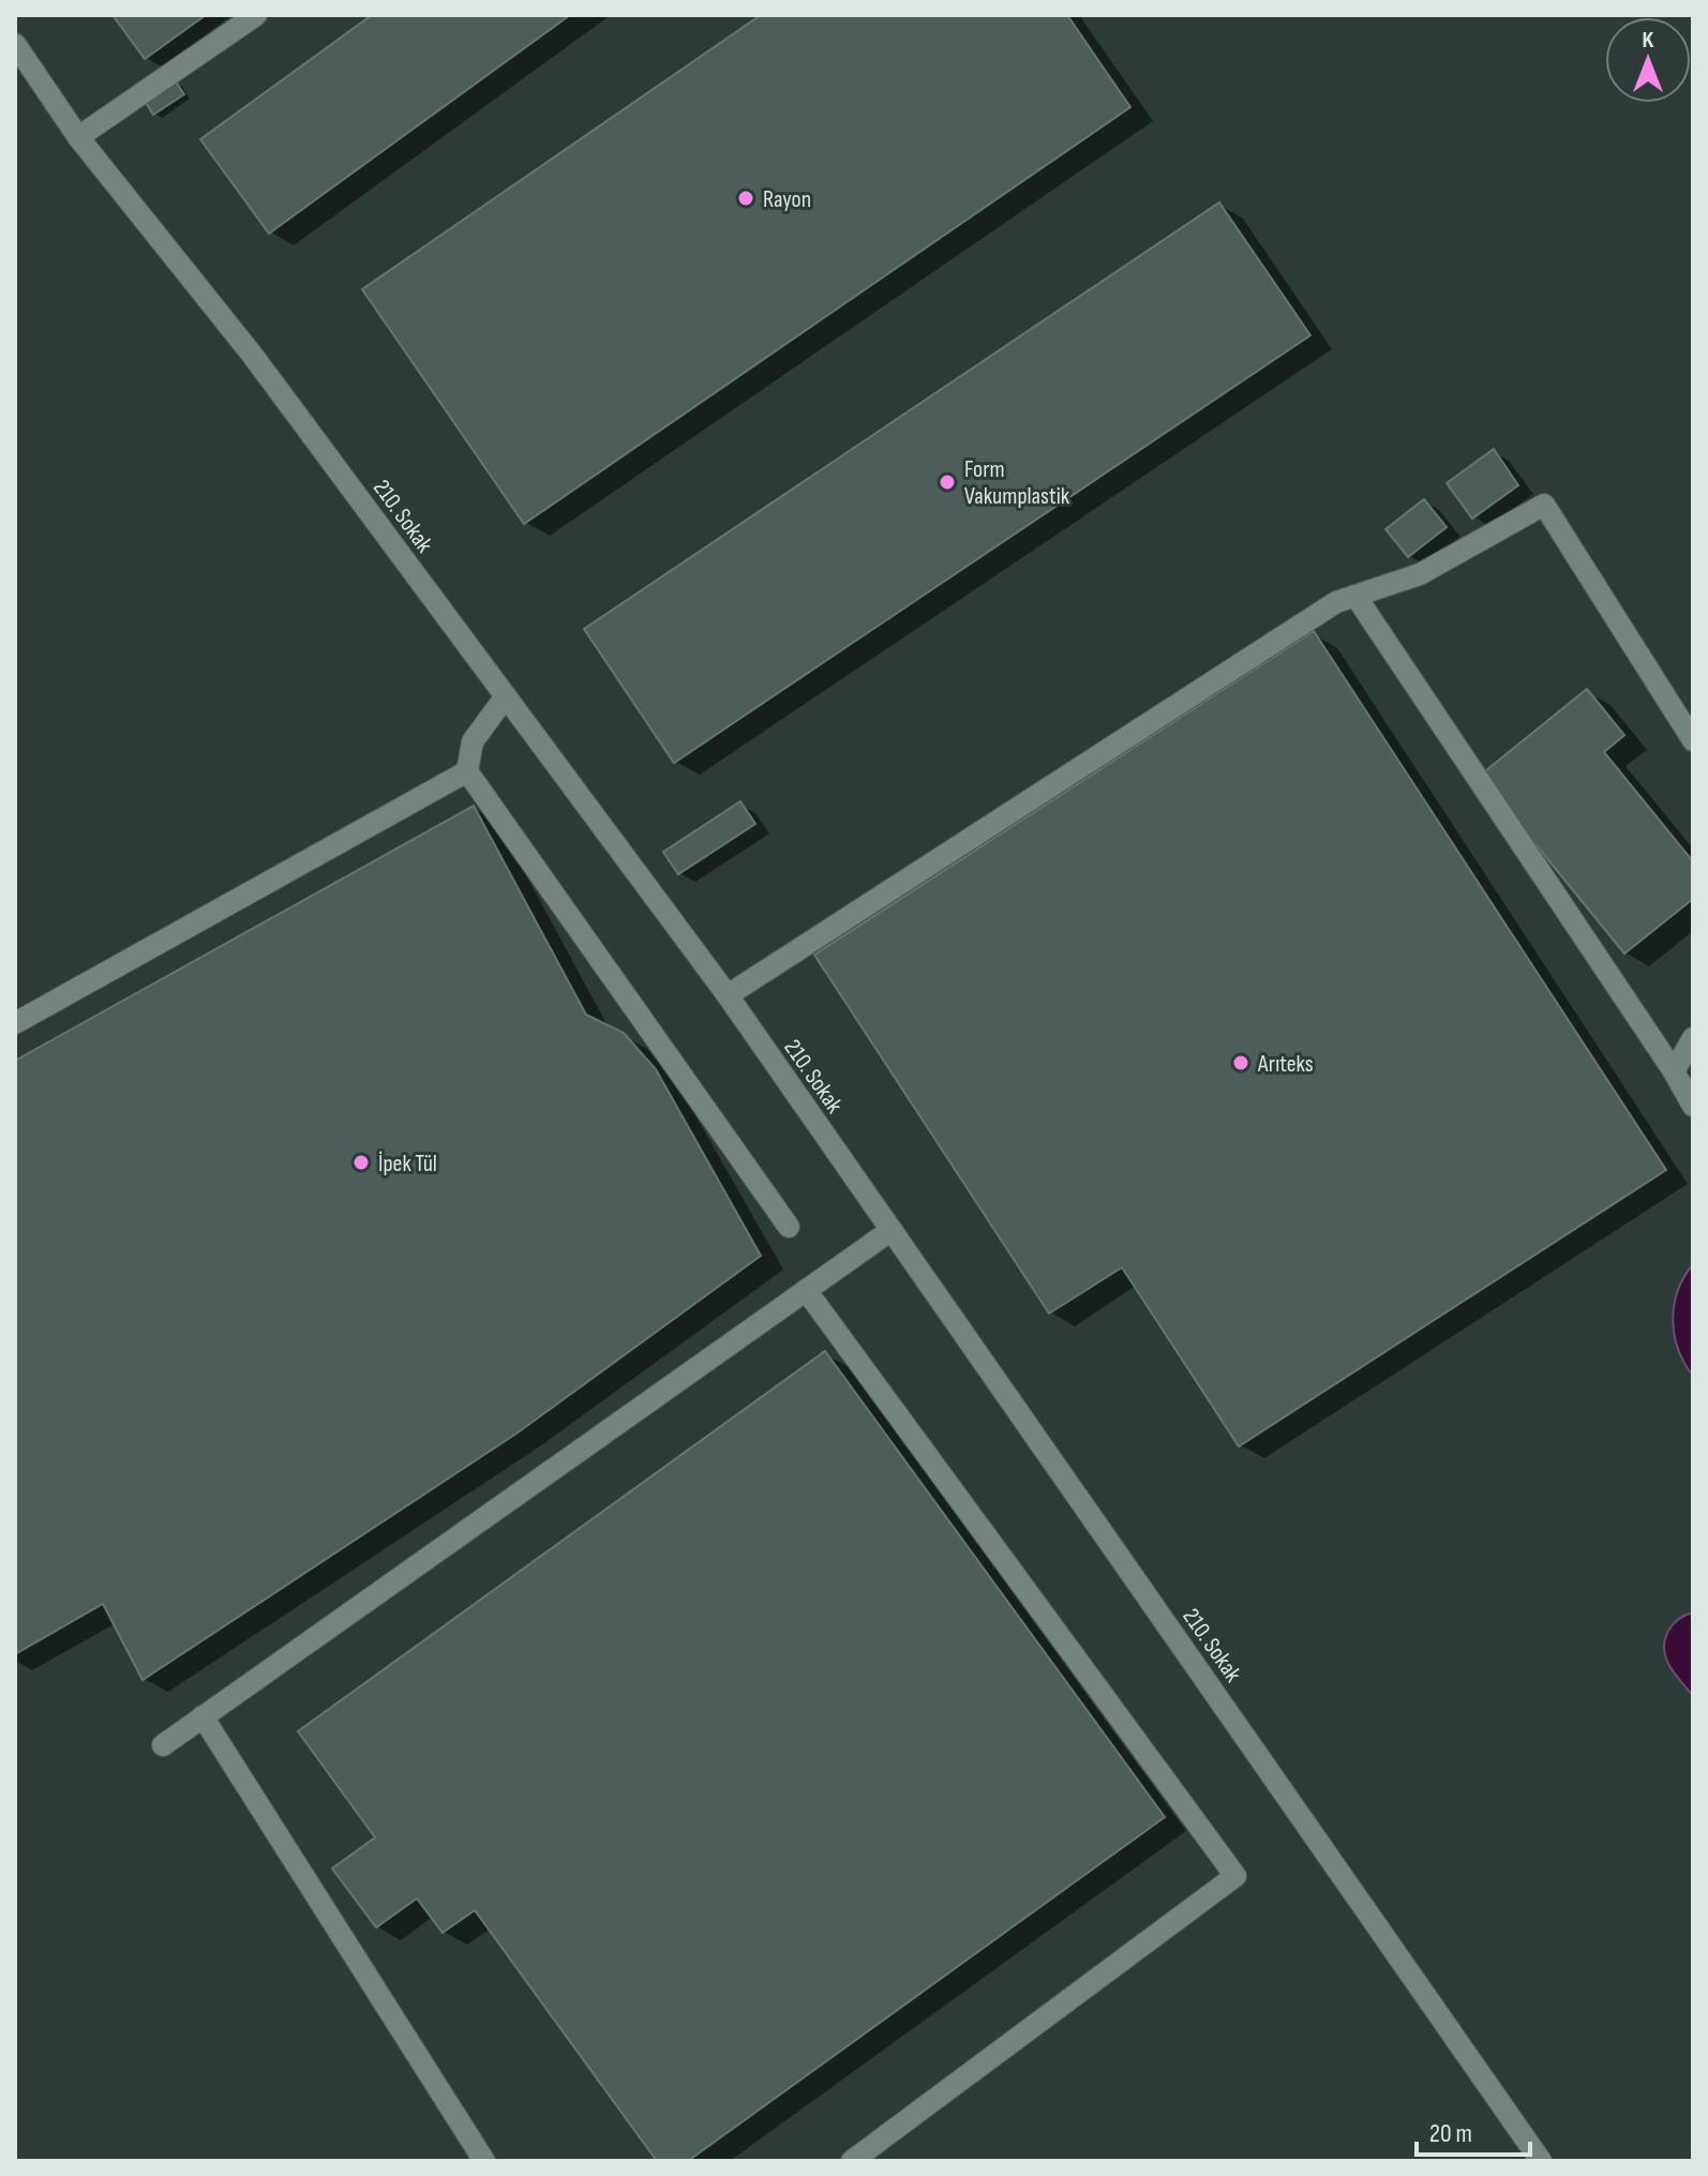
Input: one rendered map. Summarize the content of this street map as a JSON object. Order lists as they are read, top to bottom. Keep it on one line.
{"streets":{"street":["210. Sokak"]},"places":["Rayon","Form Vakumplastik","Arıteks","İpek Tül"],"scale_bar":"20 m","north":"top"}
